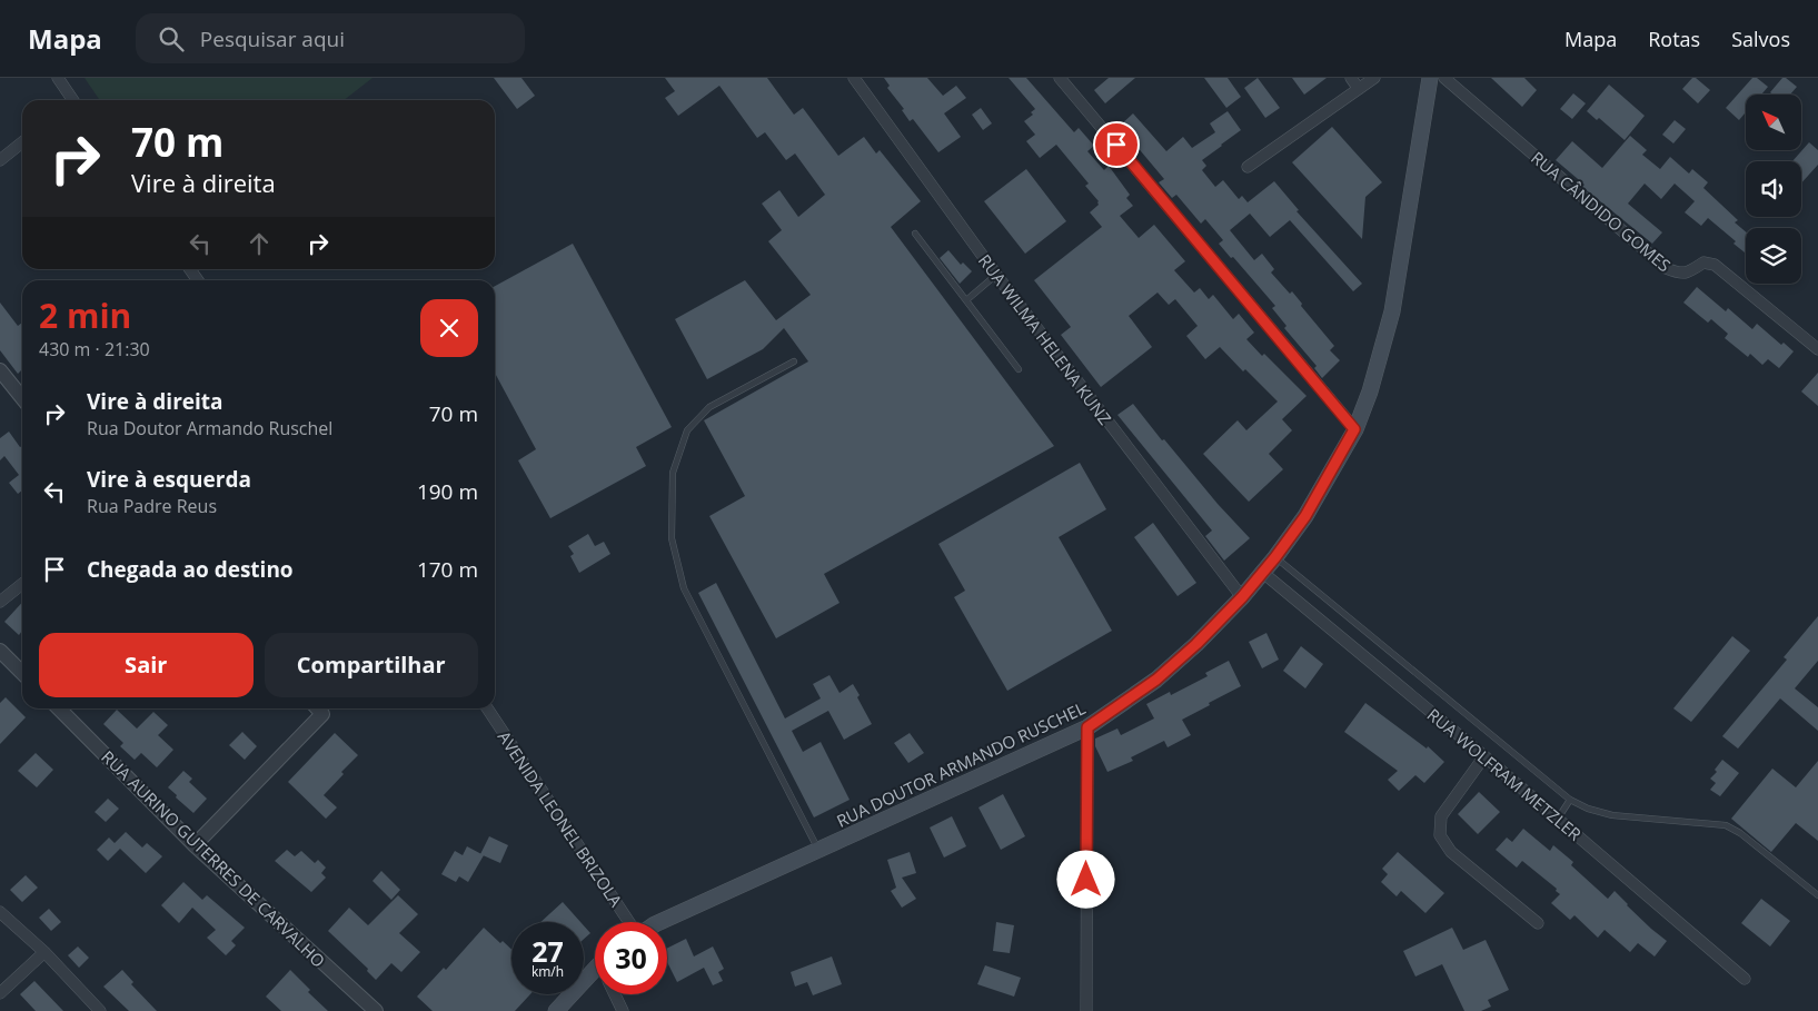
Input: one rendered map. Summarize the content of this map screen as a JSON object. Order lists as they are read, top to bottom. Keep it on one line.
{"streets":{"main road":["RUA DOUTOR ARMANDO RUSCHEL"],"street":["RUA CÂNDIDO GOMES","RUA WILMA HELENA KUNZ","RUA WOLFRAM METZLER","AVENIDA LEONEL BRIZOLA","RUA AURINO GUTERRES DE CARVALHO"]},"crossings":[["RUA WILMA HELENA KUNZ","RUA DOUTOR ARMANDO RUSCHEL"],["RUA DOUTOR ARMANDO RUSCHEL","RUA WOLFRAM METZLER"]],"north":"top left","page":{"header":"Mapa","search":"Pesquisar aqui","nav":["Mapa","Rotas","Salvos"],"turn":["70 m","Vire à direita"],"heading":["2 min","430 m · 21:30"],"list":[{"name":"Vire à direita","note":"Rua Doutor Armando Ruschel","value":"70 m"},{"name":"Vire à esquerda","note":"Rua Padre Reus","value":"190 m"},{"name":"Chegada ao destino","value":"170 m"}],"buttons":["Sair","Compartilhar"],"speed":"27 km/h","limit":"30"}}
